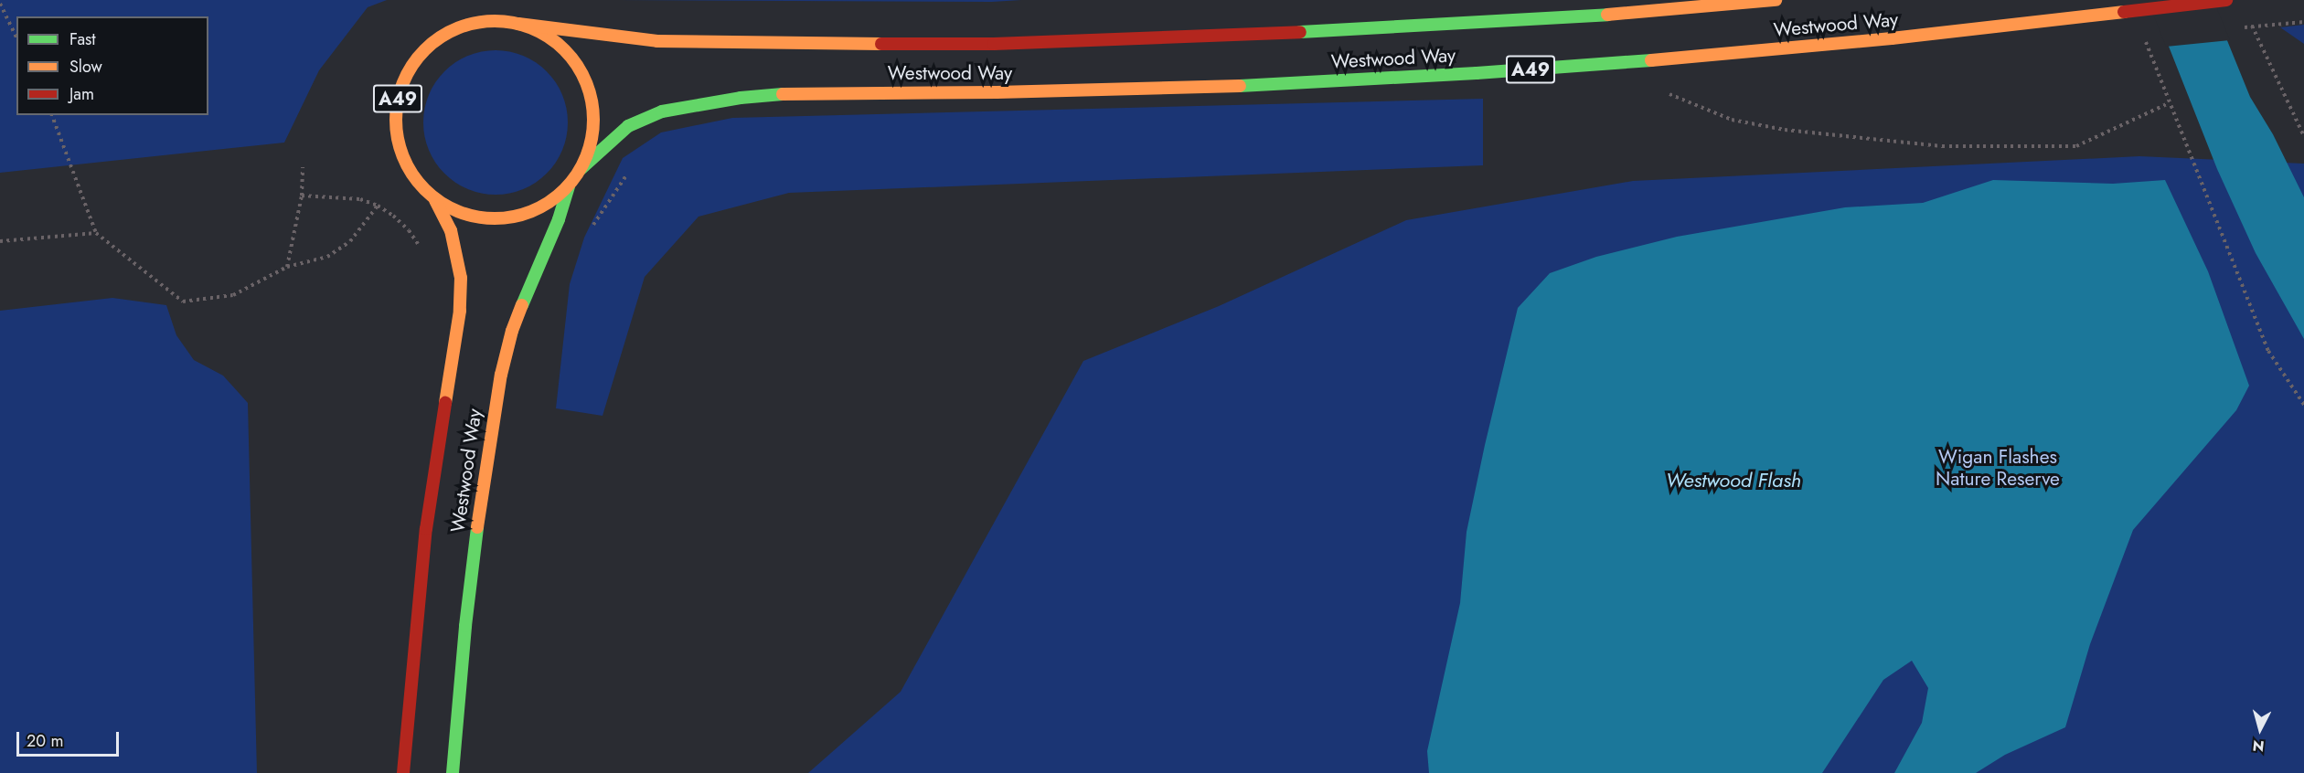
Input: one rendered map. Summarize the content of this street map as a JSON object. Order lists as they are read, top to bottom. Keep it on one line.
{"streets":{"highway":["Westwood Way","A49"]},"crossings":[["Westwood Way","A49"]],"water":["Westwood Flash"],"parks":["Wigan Flashes Nature Reserve"],"legend":["Fast","Slow","Jam"],"scale_bar":"20 m","north":"bottom"}
